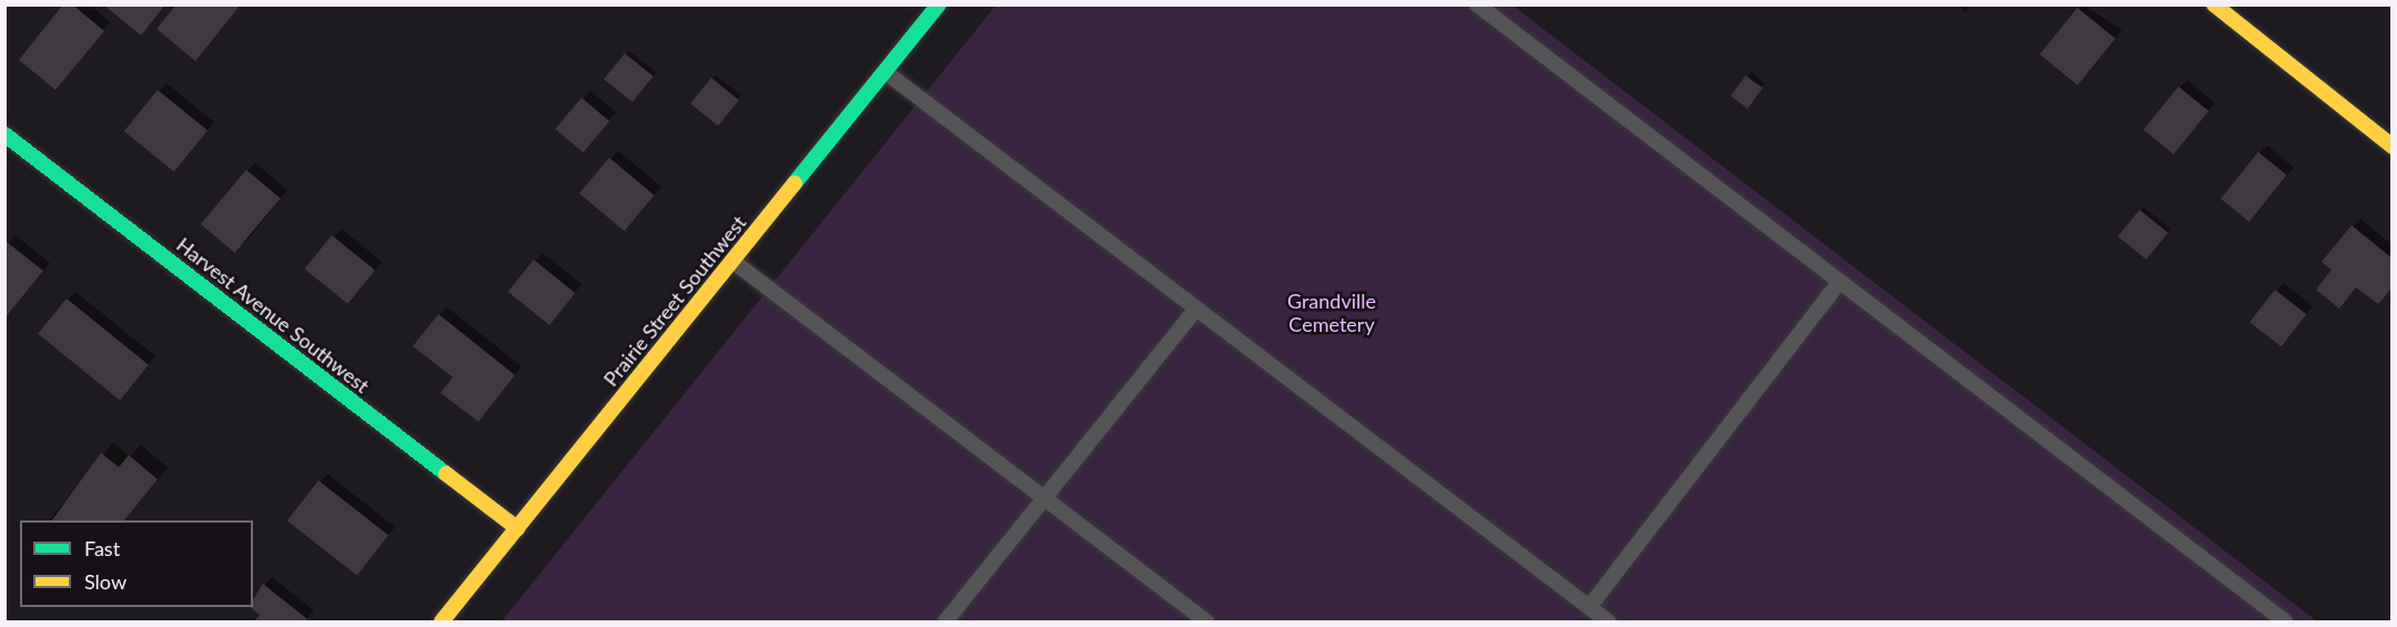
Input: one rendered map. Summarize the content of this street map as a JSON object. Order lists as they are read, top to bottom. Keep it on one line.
{"streets":{"street":["Prairie Street Southwest","Harvest Avenue Southwest"]},"crossings":[["Prairie Street Southwest","Harvest Avenue Southwest"]],"parks":["Grandville Cemetery"],"legend":["Fast","Slow"]}
